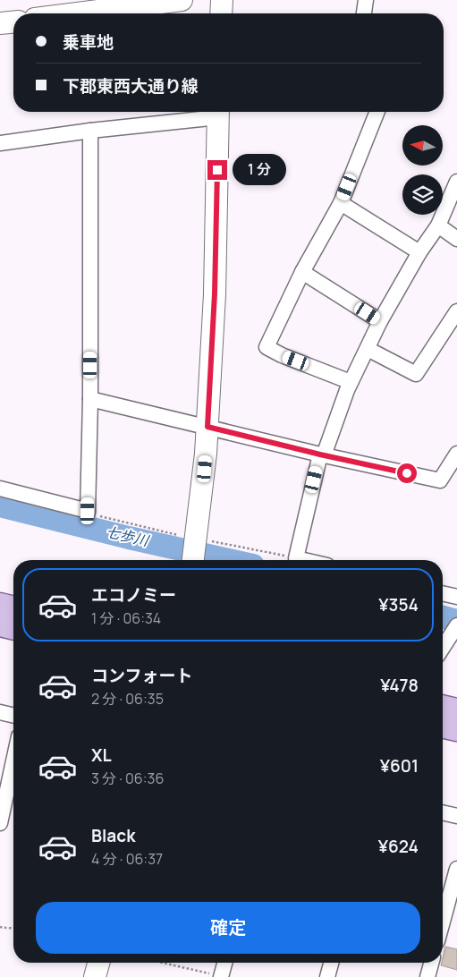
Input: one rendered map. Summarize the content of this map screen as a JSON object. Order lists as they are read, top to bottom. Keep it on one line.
{"water":["七歩川"],"north":"left","page":{"banner":["乗車地","下郡東西大通り線"],"bubble":"1 分","list":[{"name":"エコノミー","note":"1 分 · 06:34","value":"¥354"},{"name":"コンフォート","note":"2 分 · 06:35","value":"¥478"},{"name":"XL","note":"3 分 · 06:36","value":"¥601"},{"name":"Black","note":"4 分 · 06:37","value":"¥624"}],"buttons":"確定"}}
